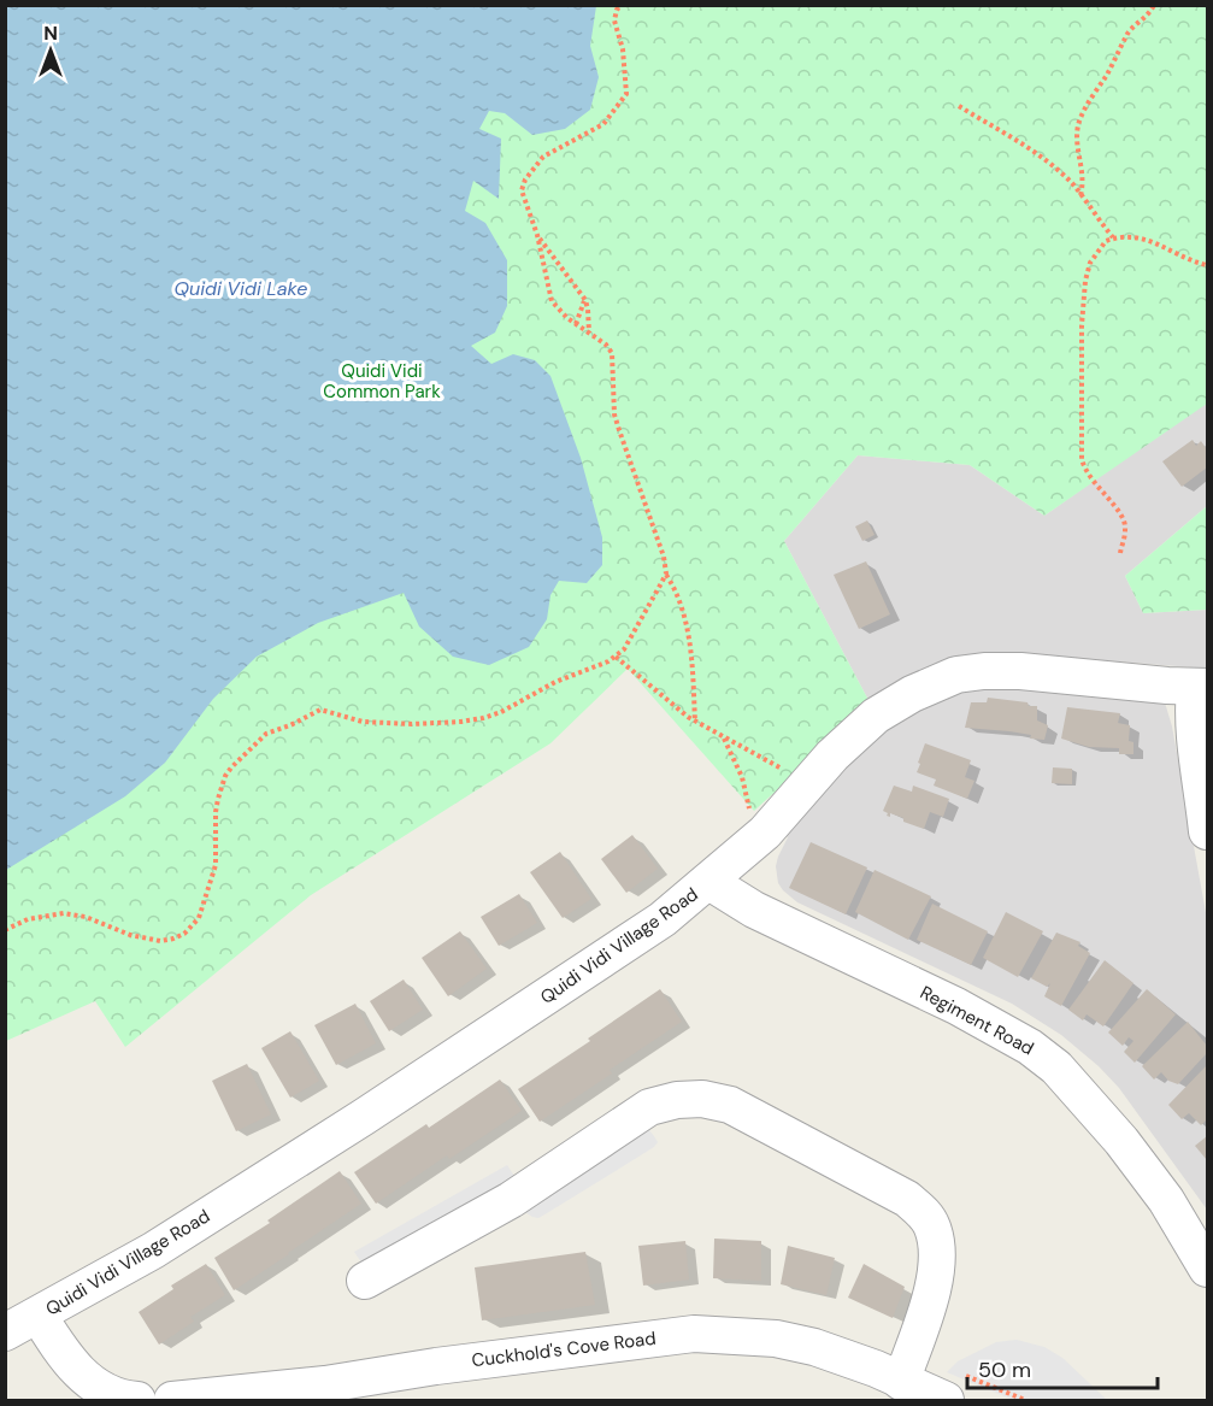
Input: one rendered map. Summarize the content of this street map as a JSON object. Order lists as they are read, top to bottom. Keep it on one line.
{"streets":{"street":["Quidi Vidi Village Road","Regiment Road","Cuckhold's Cove Road"]},"crossings":[["Quidi Vidi Village Road","Regiment Road"]],"water":["Quidi Vidi Lake"],"parks":["Quidi Vidi Common Park"],"scale_bar":"50 m","north":"top"}
